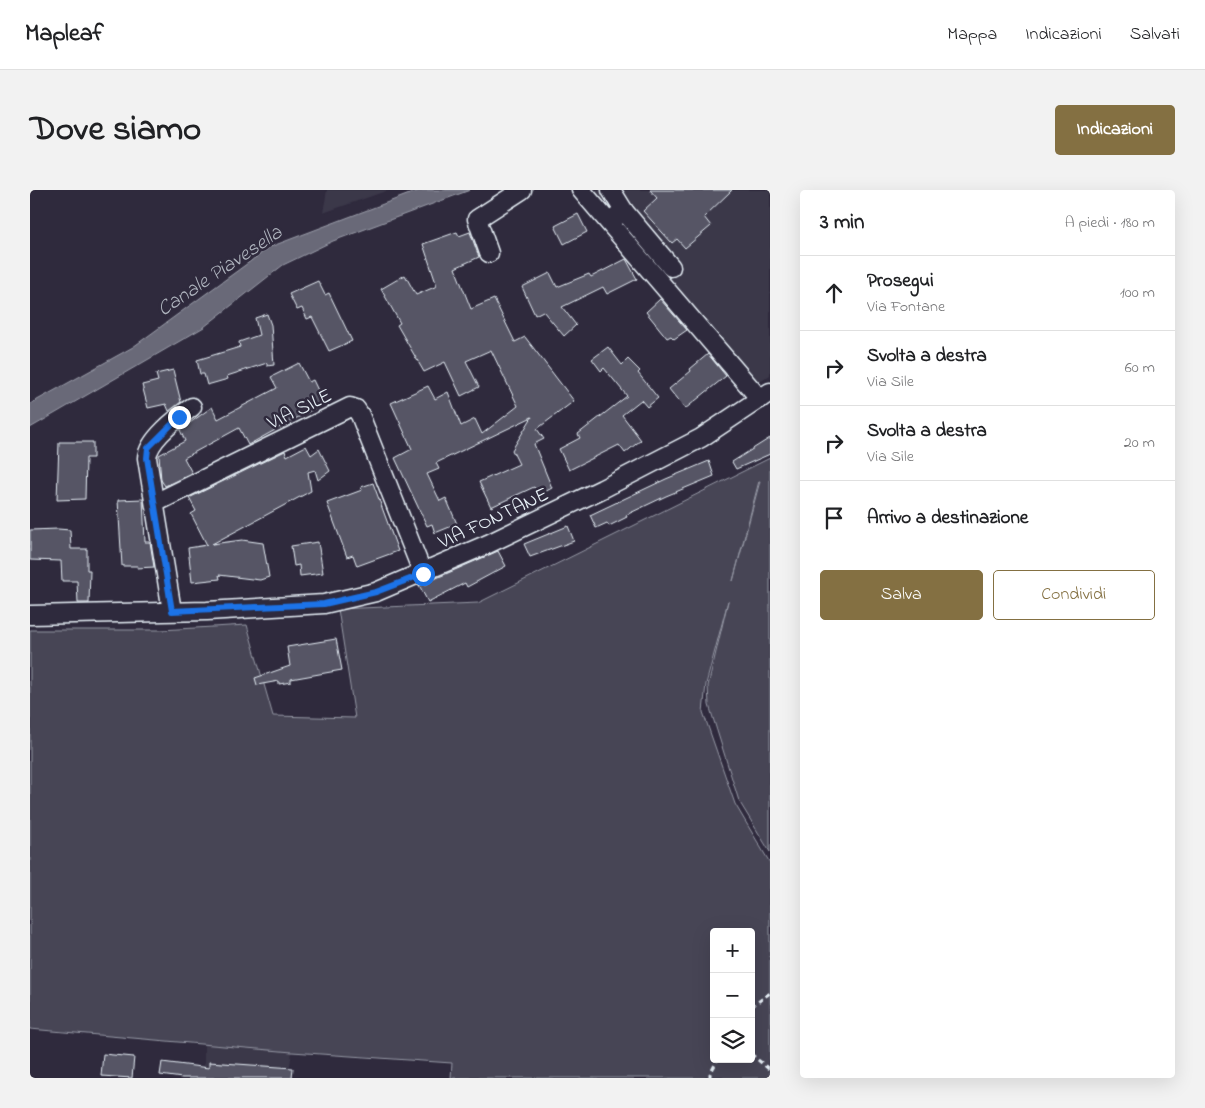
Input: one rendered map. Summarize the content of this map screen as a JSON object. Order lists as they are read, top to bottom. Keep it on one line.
{"streets":{"street":["VIA SILE","VIA FONTANE"]},"crossings":[["VIA SILE","VIA FONTANE"]],"water":["Canale Piavesella"],"page":{"header":"Mapleaf","nav":["Mappa","Indicazioni","Salvati"],"title":"Dove siamo","buttons":["Indicazioni",["Salva","Condividi"]],"heading":["3 min","A piedi · 180 m"],"list":[["Prosegui","Via Fontane","100 m"],["Svolta a destra","Via Sile","60 m"],["Svolta a destra","Via Sile","20 m"],"Arrivo a destinazione"],"map_buttons":["+","−"]}}
